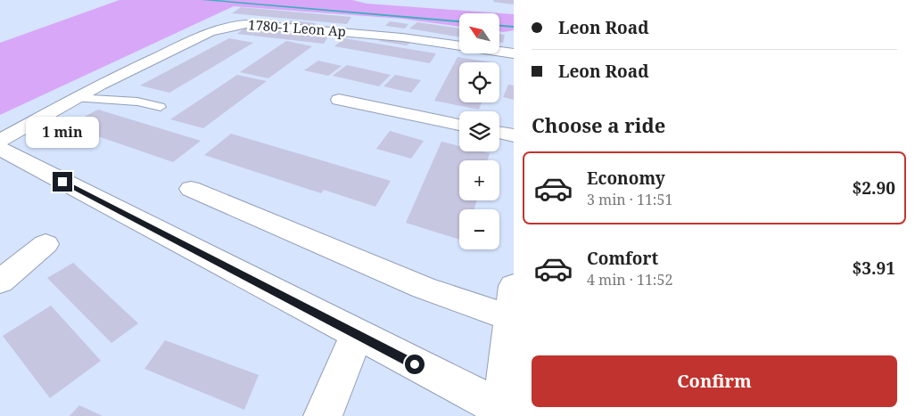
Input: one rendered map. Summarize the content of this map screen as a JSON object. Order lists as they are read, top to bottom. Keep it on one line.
{"streets":{"street":["1780-1 Leon Ap"]},"north":"top left","page":{"banner":["Leon Road","Leon Road"],"map_buttons":["+","−"],"heading":"Choose a ride","bubble":"1 min","list":[{"name":"Economy","note":"3 min · 11:51","value":"$2.90"},{"name":"Comfort","note":"4 min · 11:52","value":"$3.91"}],"buttons":"Confirm"}}
